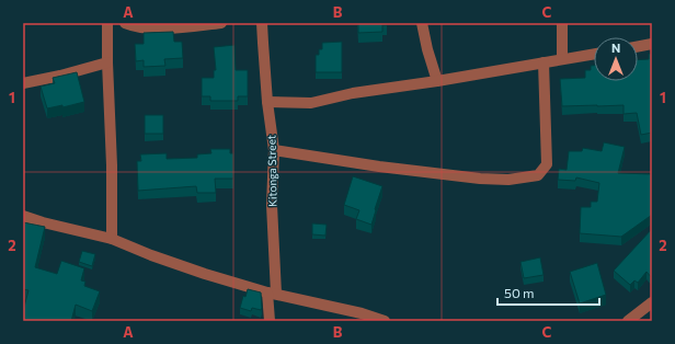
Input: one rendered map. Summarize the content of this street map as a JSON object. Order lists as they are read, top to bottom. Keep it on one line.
{"streets":{"street":["Kitonga Street"]},"scale_bar":"50 m","north":"top","grid":{"columns":["A","B","C"],"rows":["1","2"]}}
